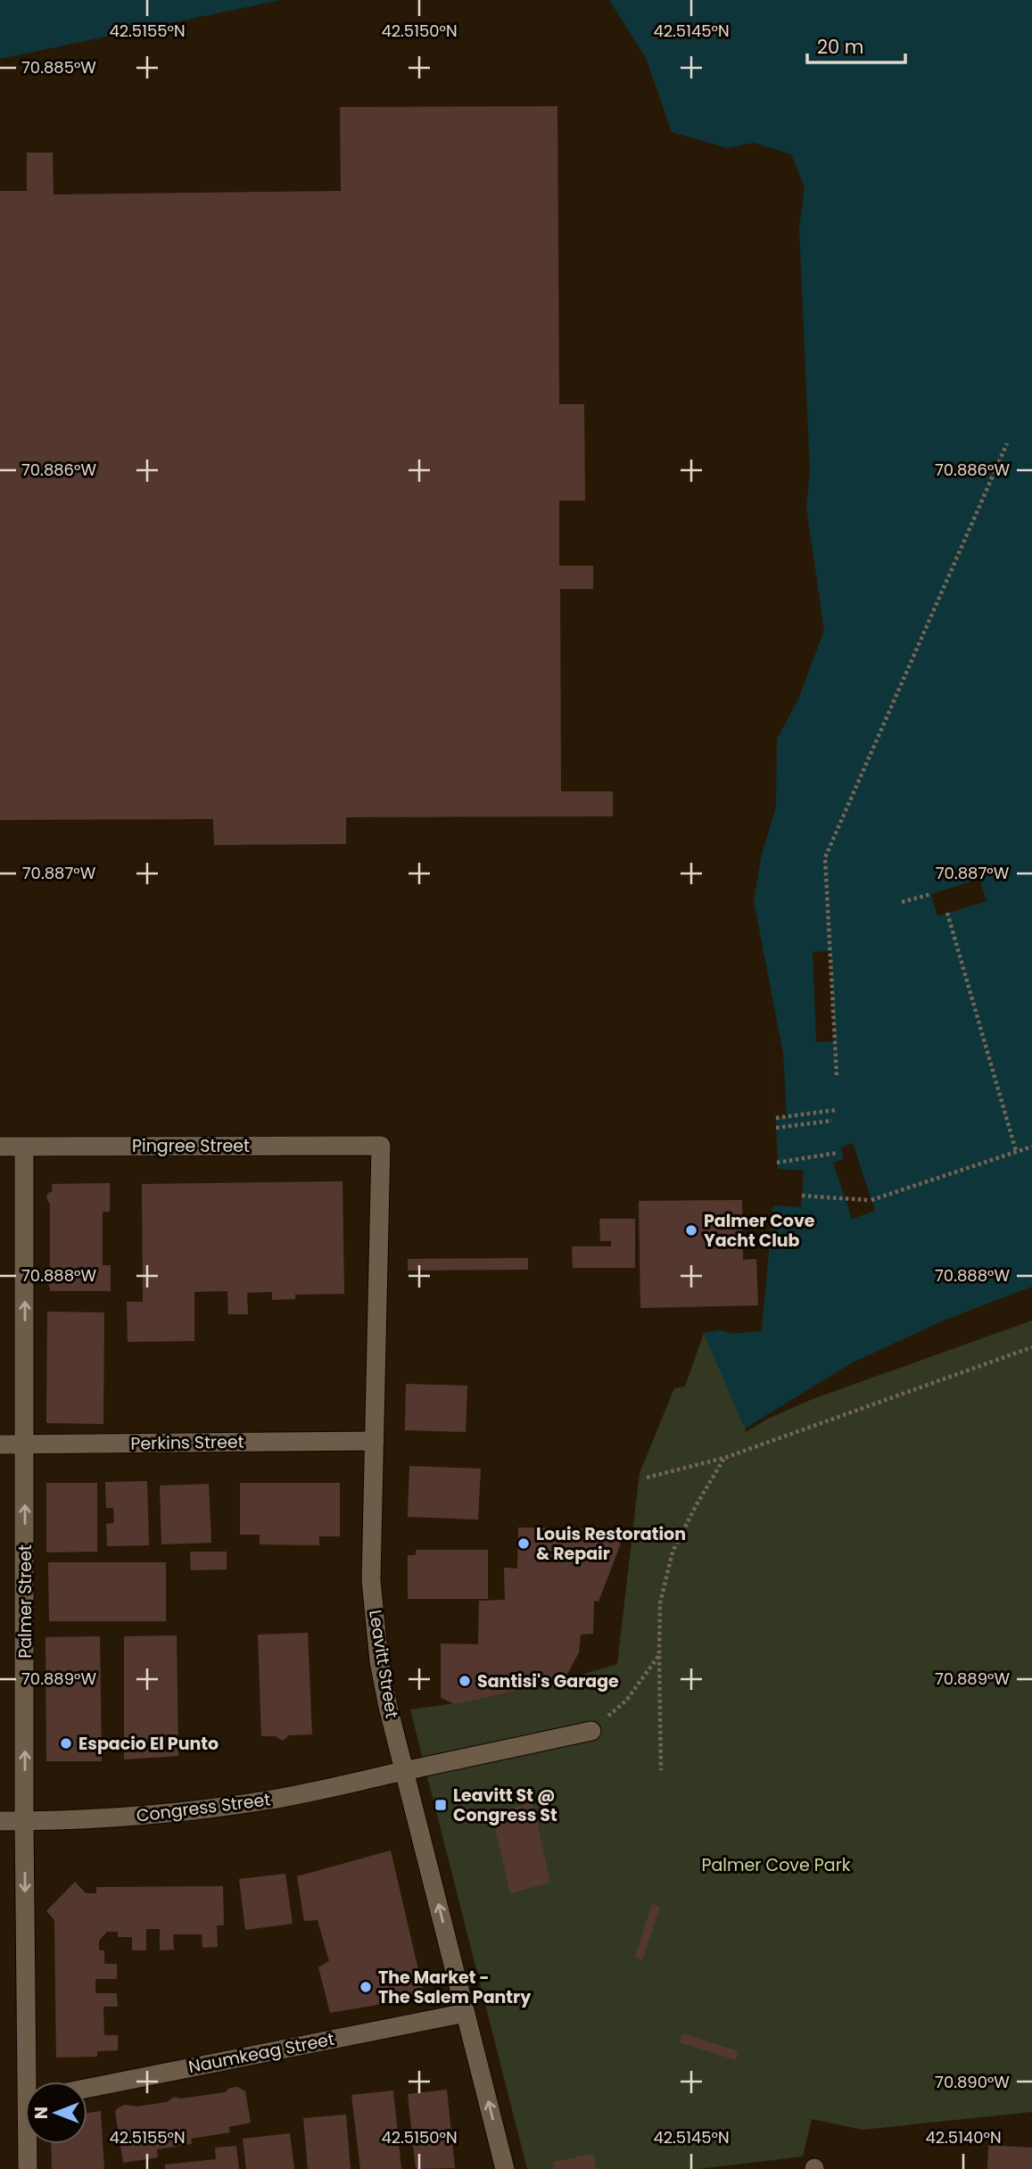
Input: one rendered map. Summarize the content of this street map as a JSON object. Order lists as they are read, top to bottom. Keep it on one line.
{"streets":{"street":["Pingree Street","Perkins Street","Palmer Street","Leavitt Street","Congress Street","Naumkeag Street"]},"crossings":[["Pingree Street","Palmer Street"],["Pingree Street","Leavitt Street"],["Perkins Street","Palmer Street"],["Perkins Street","Leavitt Street"],["Palmer Street","Congress Street"],["Leavitt Street","Congress Street"],["Leavitt Street","Naumkeag Street"]],"one_way":["Leavitt Street"],"parks":["Palmer Cove Park"],"places":{"other":["Palmer Cove Yacht Club","Louis Restoration & Repair","Santisi's Garage","Espacio El Punto","The Market - The Salem Pantry"],"transit":["Leavitt St @ Congress St"]},"scale_bar":"20 m","north":"left","coordinates":["42.5155°N","42.5150°N","42.5145°N","70.885°W","70.886°W","70.887°W","70.888°W","70.889°W","70.890°W","42.5140°N"]}
